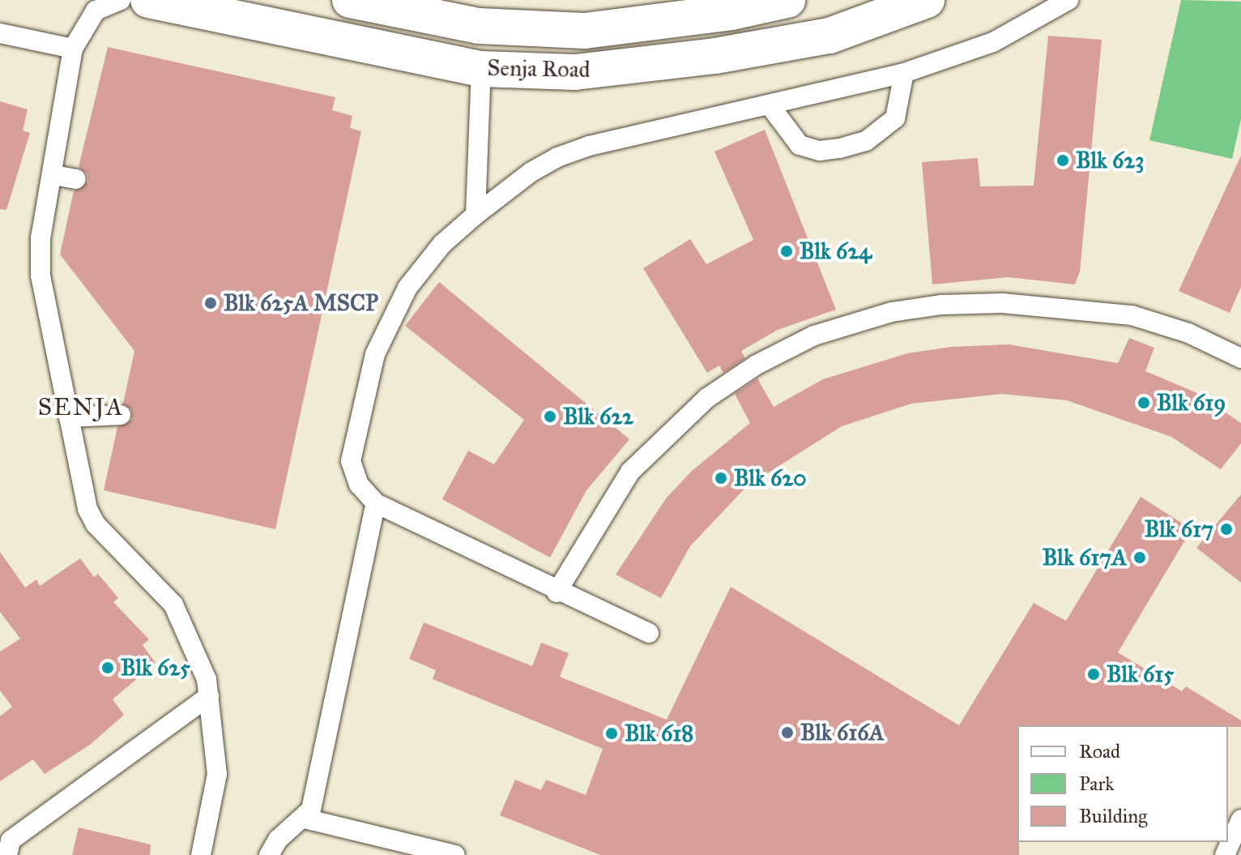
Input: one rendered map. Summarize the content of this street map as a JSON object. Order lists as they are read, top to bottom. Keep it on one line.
{"streets":{"street":["Senja Road"]},"districts":["SENJA"],"places":["Blk 623","Blk 624","Blk 625A MSCP","Blk 619","Blk 622","Blk 620","Blk 617","Blk 617A","Blk 625","Blk 615","Blk 616A","Blk 618"],"legend":["Road","Park","Building"]}
